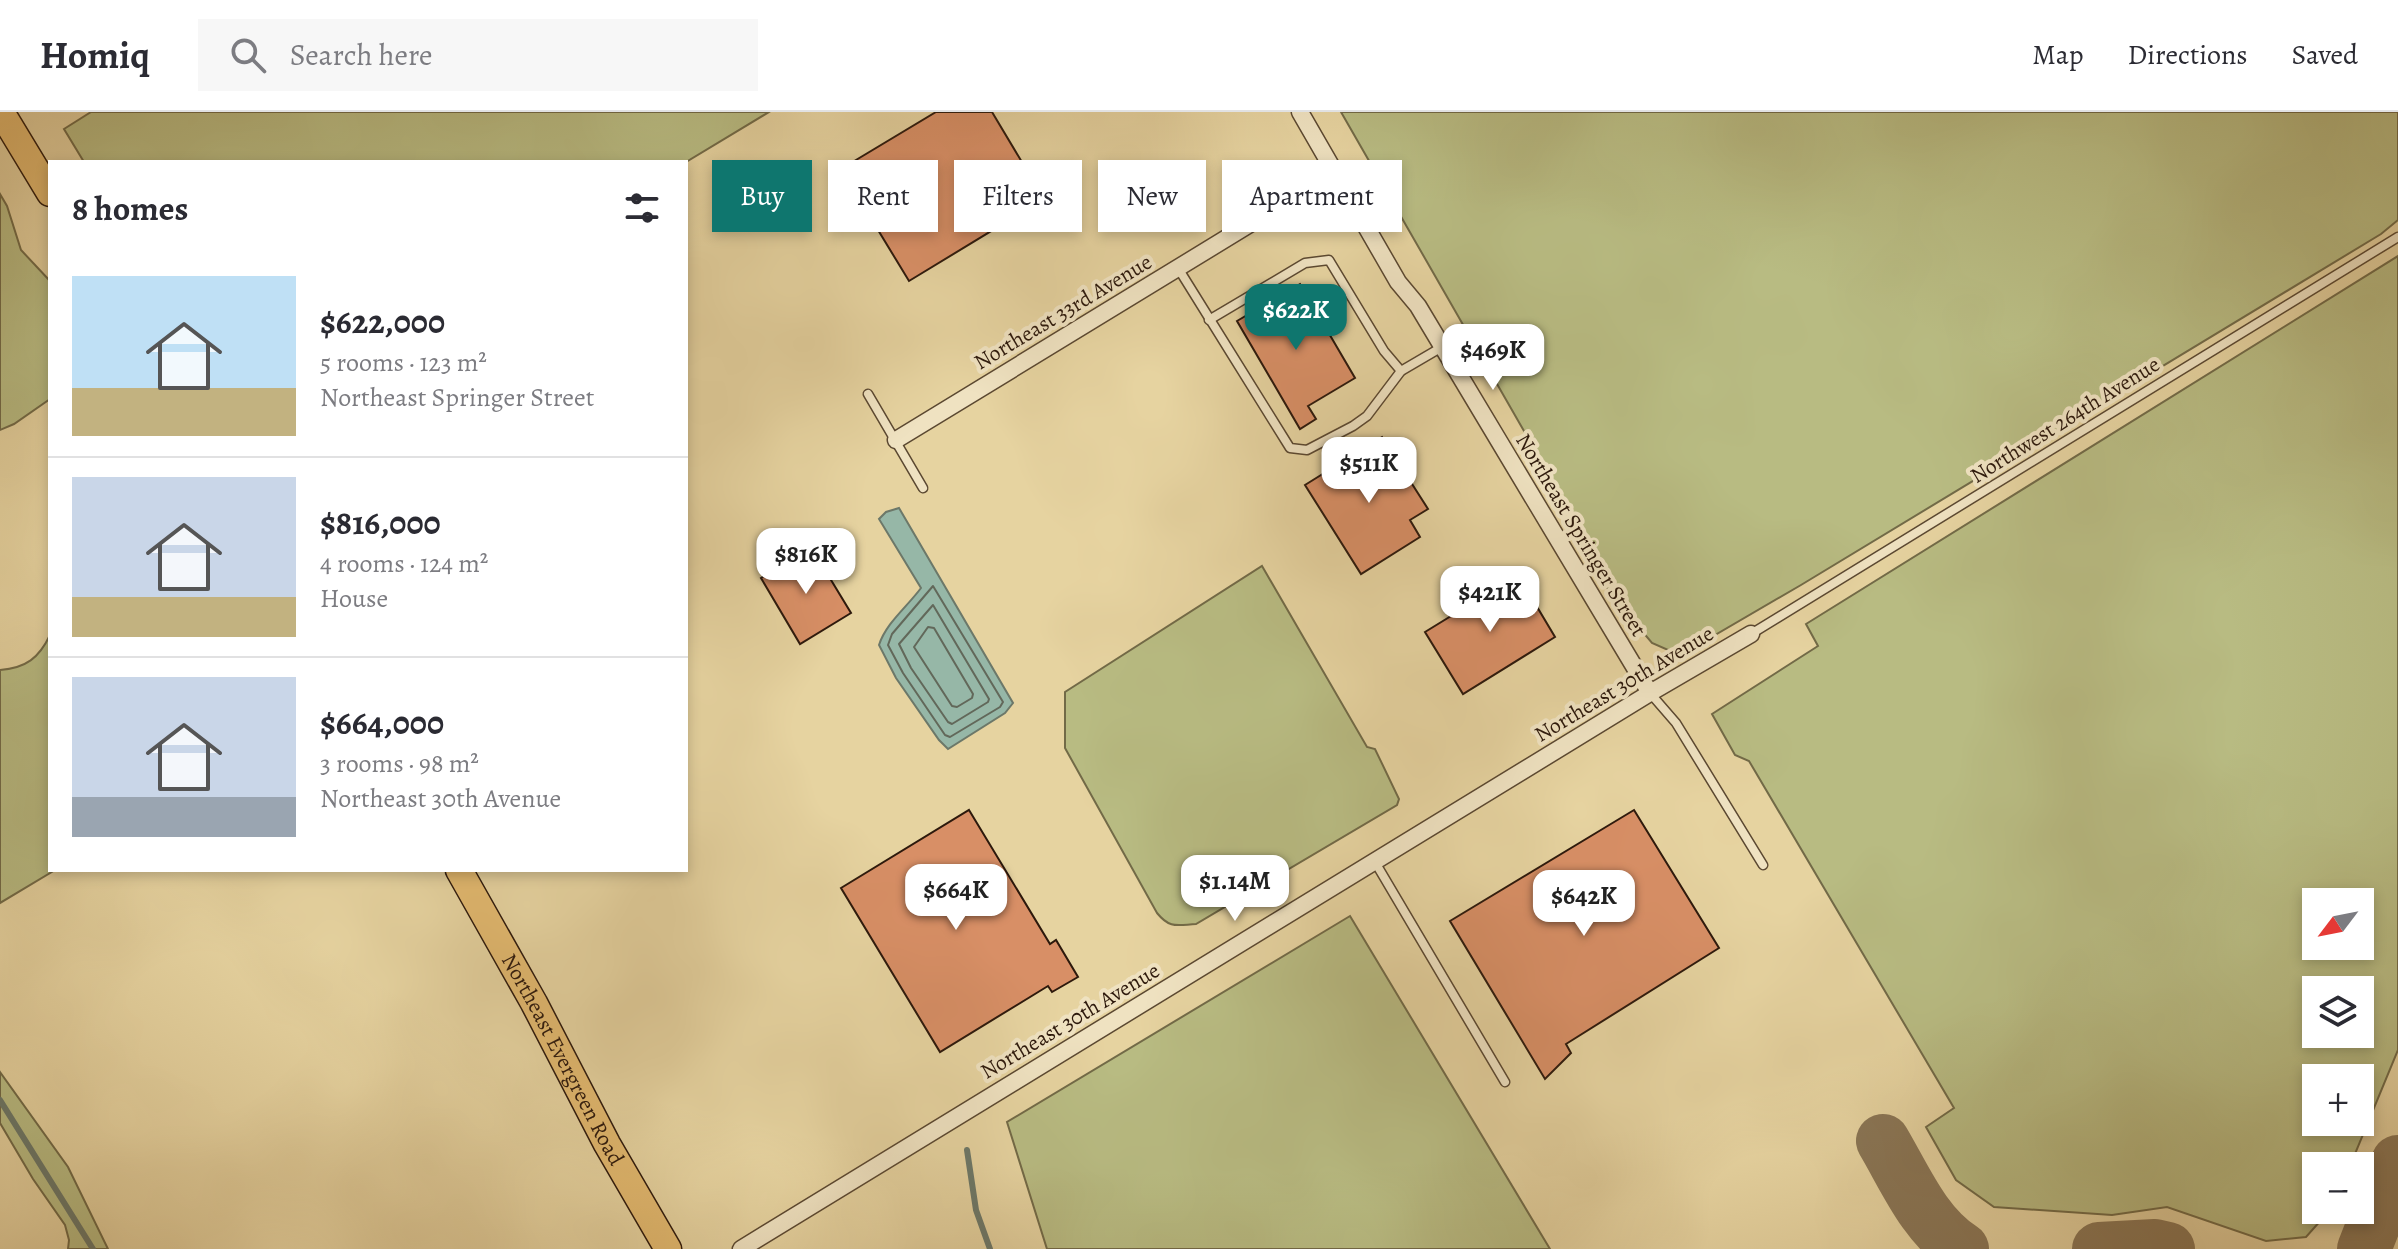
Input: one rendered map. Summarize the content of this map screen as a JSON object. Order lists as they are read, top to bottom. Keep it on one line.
{"streets":{"main road":["Northeast Evergreen Road"],"street":["Northeast 33rd Avenue","Northeast Springer Street","Northeast 30th Avenue"],"lane":["Northwest 264th Avenue"]},"crossings":[["Northwest 264th Avenue","Northeast 30th Avenue"],["Northeast Springer Street","Northeast 30th Avenue"]],"north":"bottom left","page":{"header":"Homiq","search":"Search here","nav":["Map","Directions","Saved"],"chip":["Buy","Rent","Filters","New","Apartment"],"heading":"8 homes","list":[{"name":"$622,000","note":"5 rooms · 123 m² · Northeast Springer Street"},{"name":"$816,000","note":"4 rooms · 124 m² · House"},{"name":"$664,000","note":"3 rooms · 98 m² · Northeast 30th Avenue"}],"price":["$622K","$469K","$511K","$816K","$421K","$1.14M","$664K","$642K"],"map_buttons":["+","−"]}}
